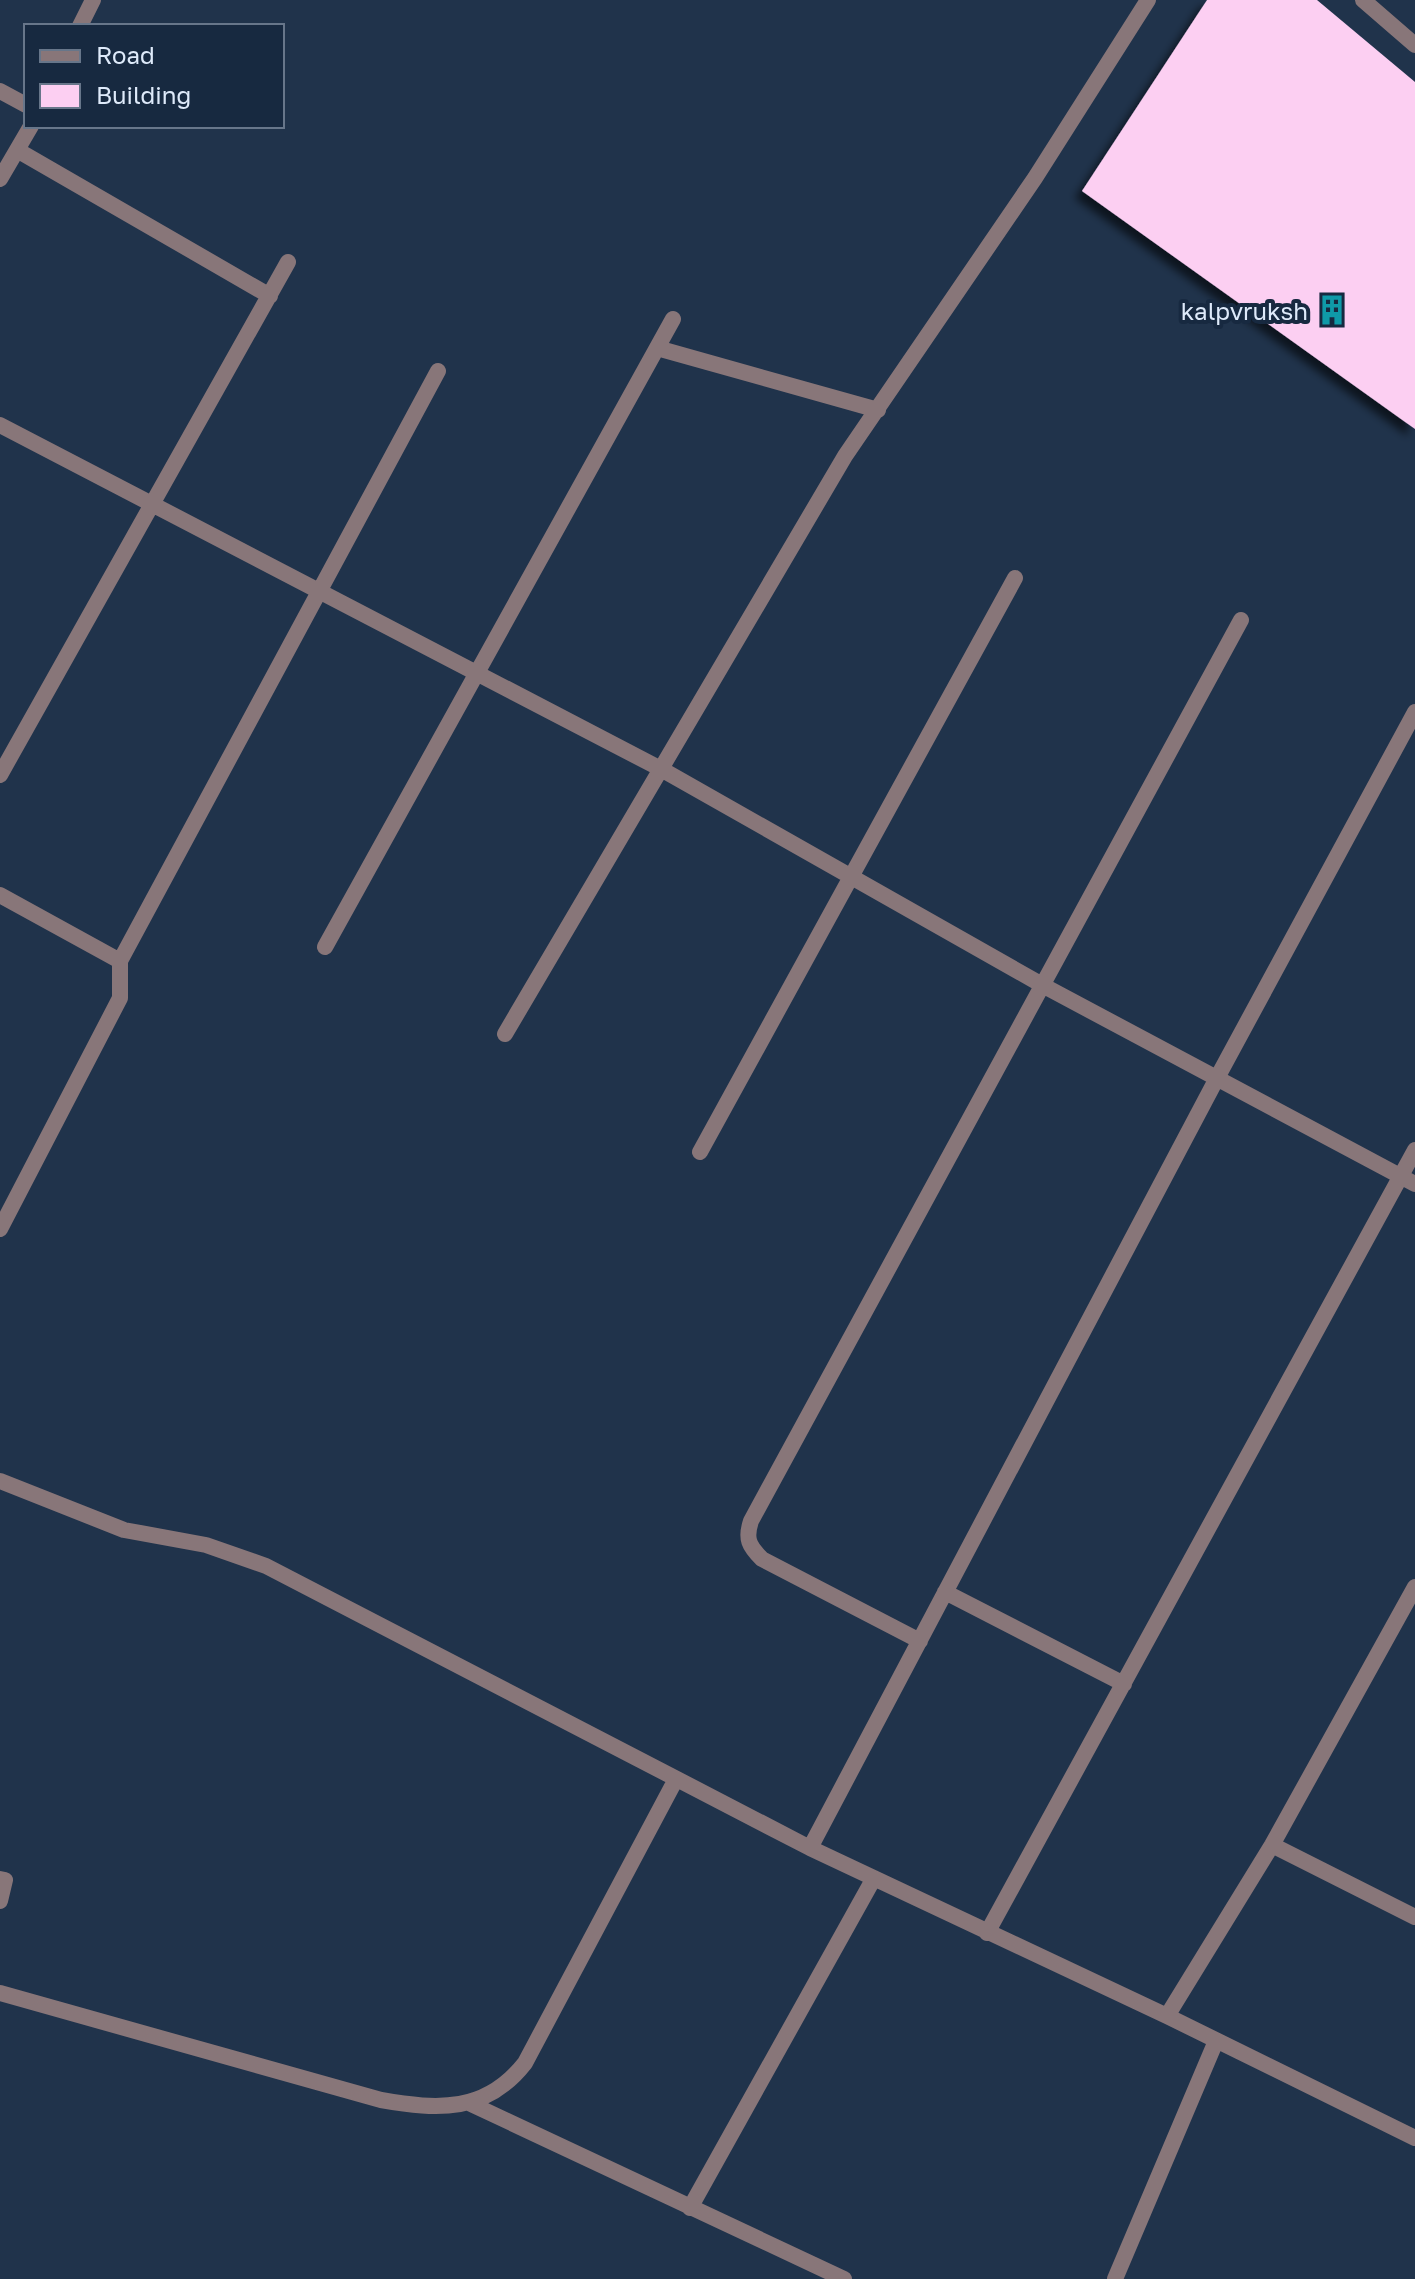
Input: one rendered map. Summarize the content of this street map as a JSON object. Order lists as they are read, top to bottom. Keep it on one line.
{"places":{"building":["kalpvruksh"]},"legend":["Road","Building"]}
